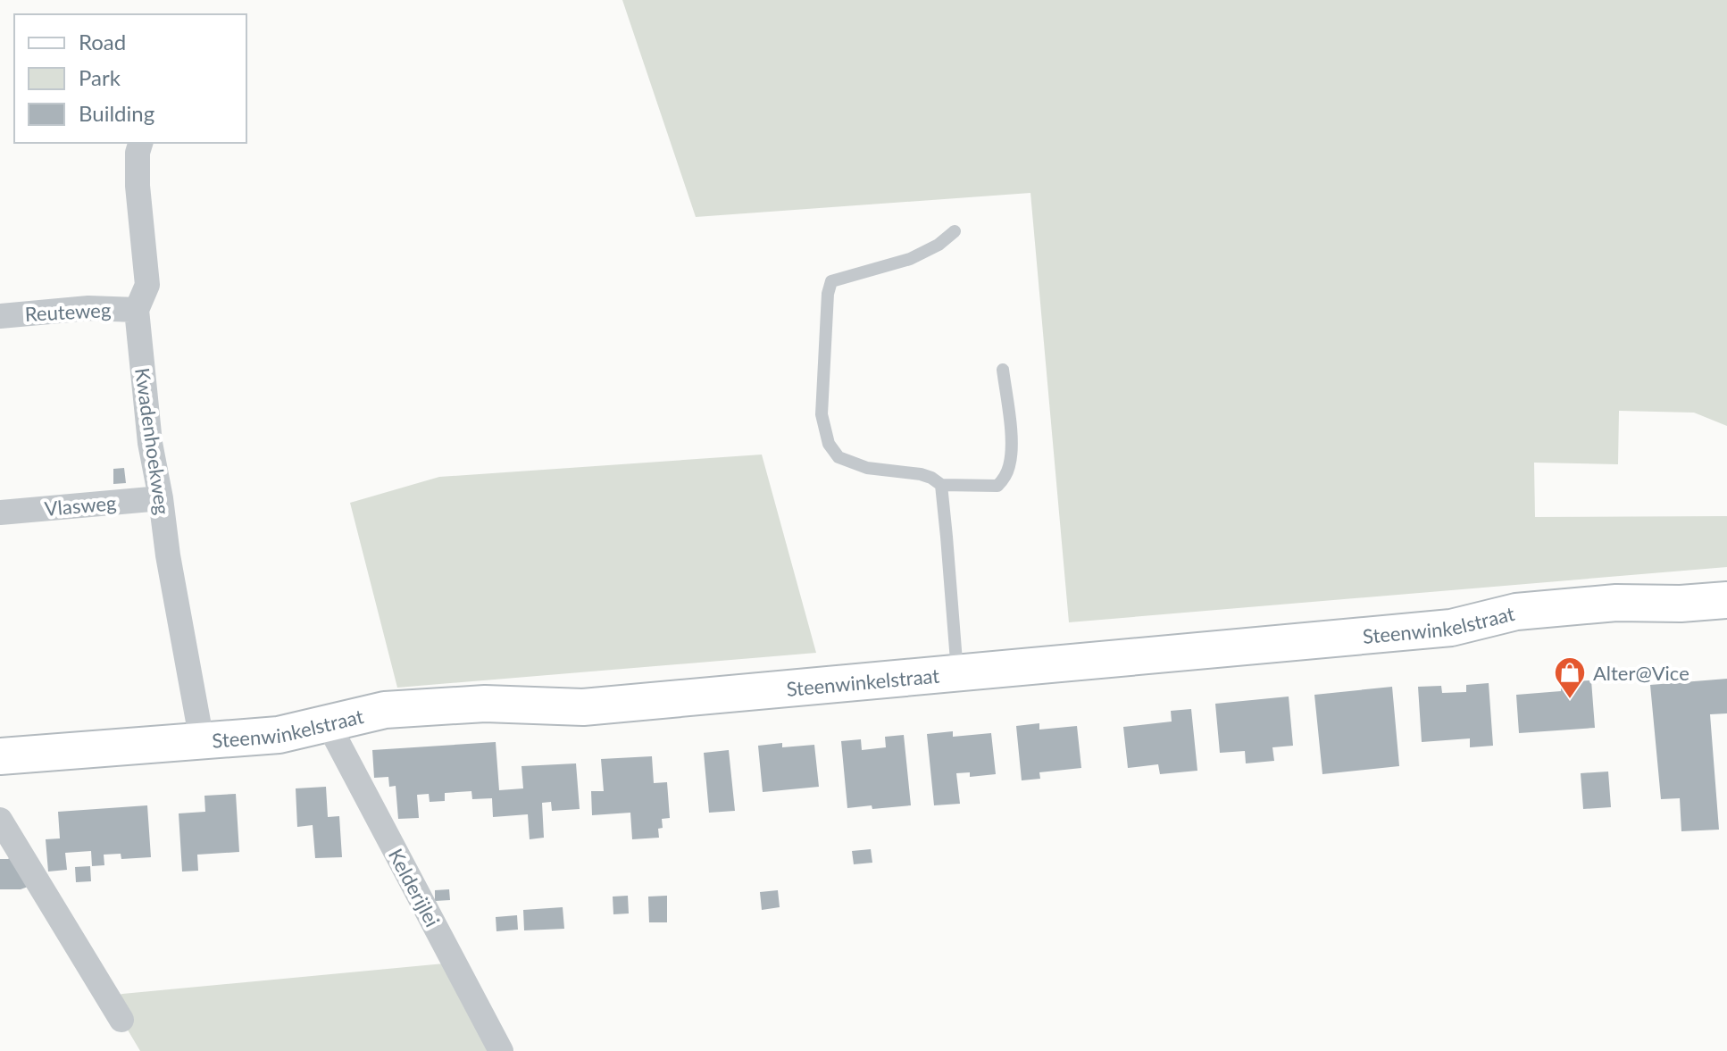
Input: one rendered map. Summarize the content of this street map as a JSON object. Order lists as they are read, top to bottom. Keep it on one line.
{"streets":{"street":["Reuteweg","Kwadenhoekweg","Vlasweg","Steenwinkelstraat","Kelderijlei"]},"crossings":[["Reuteweg","Kwadenhoekweg"],["Kwadenhoekweg","Vlasweg"],["Kwadenhoekweg","Steenwinkelstraat"],["Steenwinkelstraat","Kelderijlei"]],"places":{"shop":["Alter@Vice"]},"legend":["Road","Park","Building"]}
